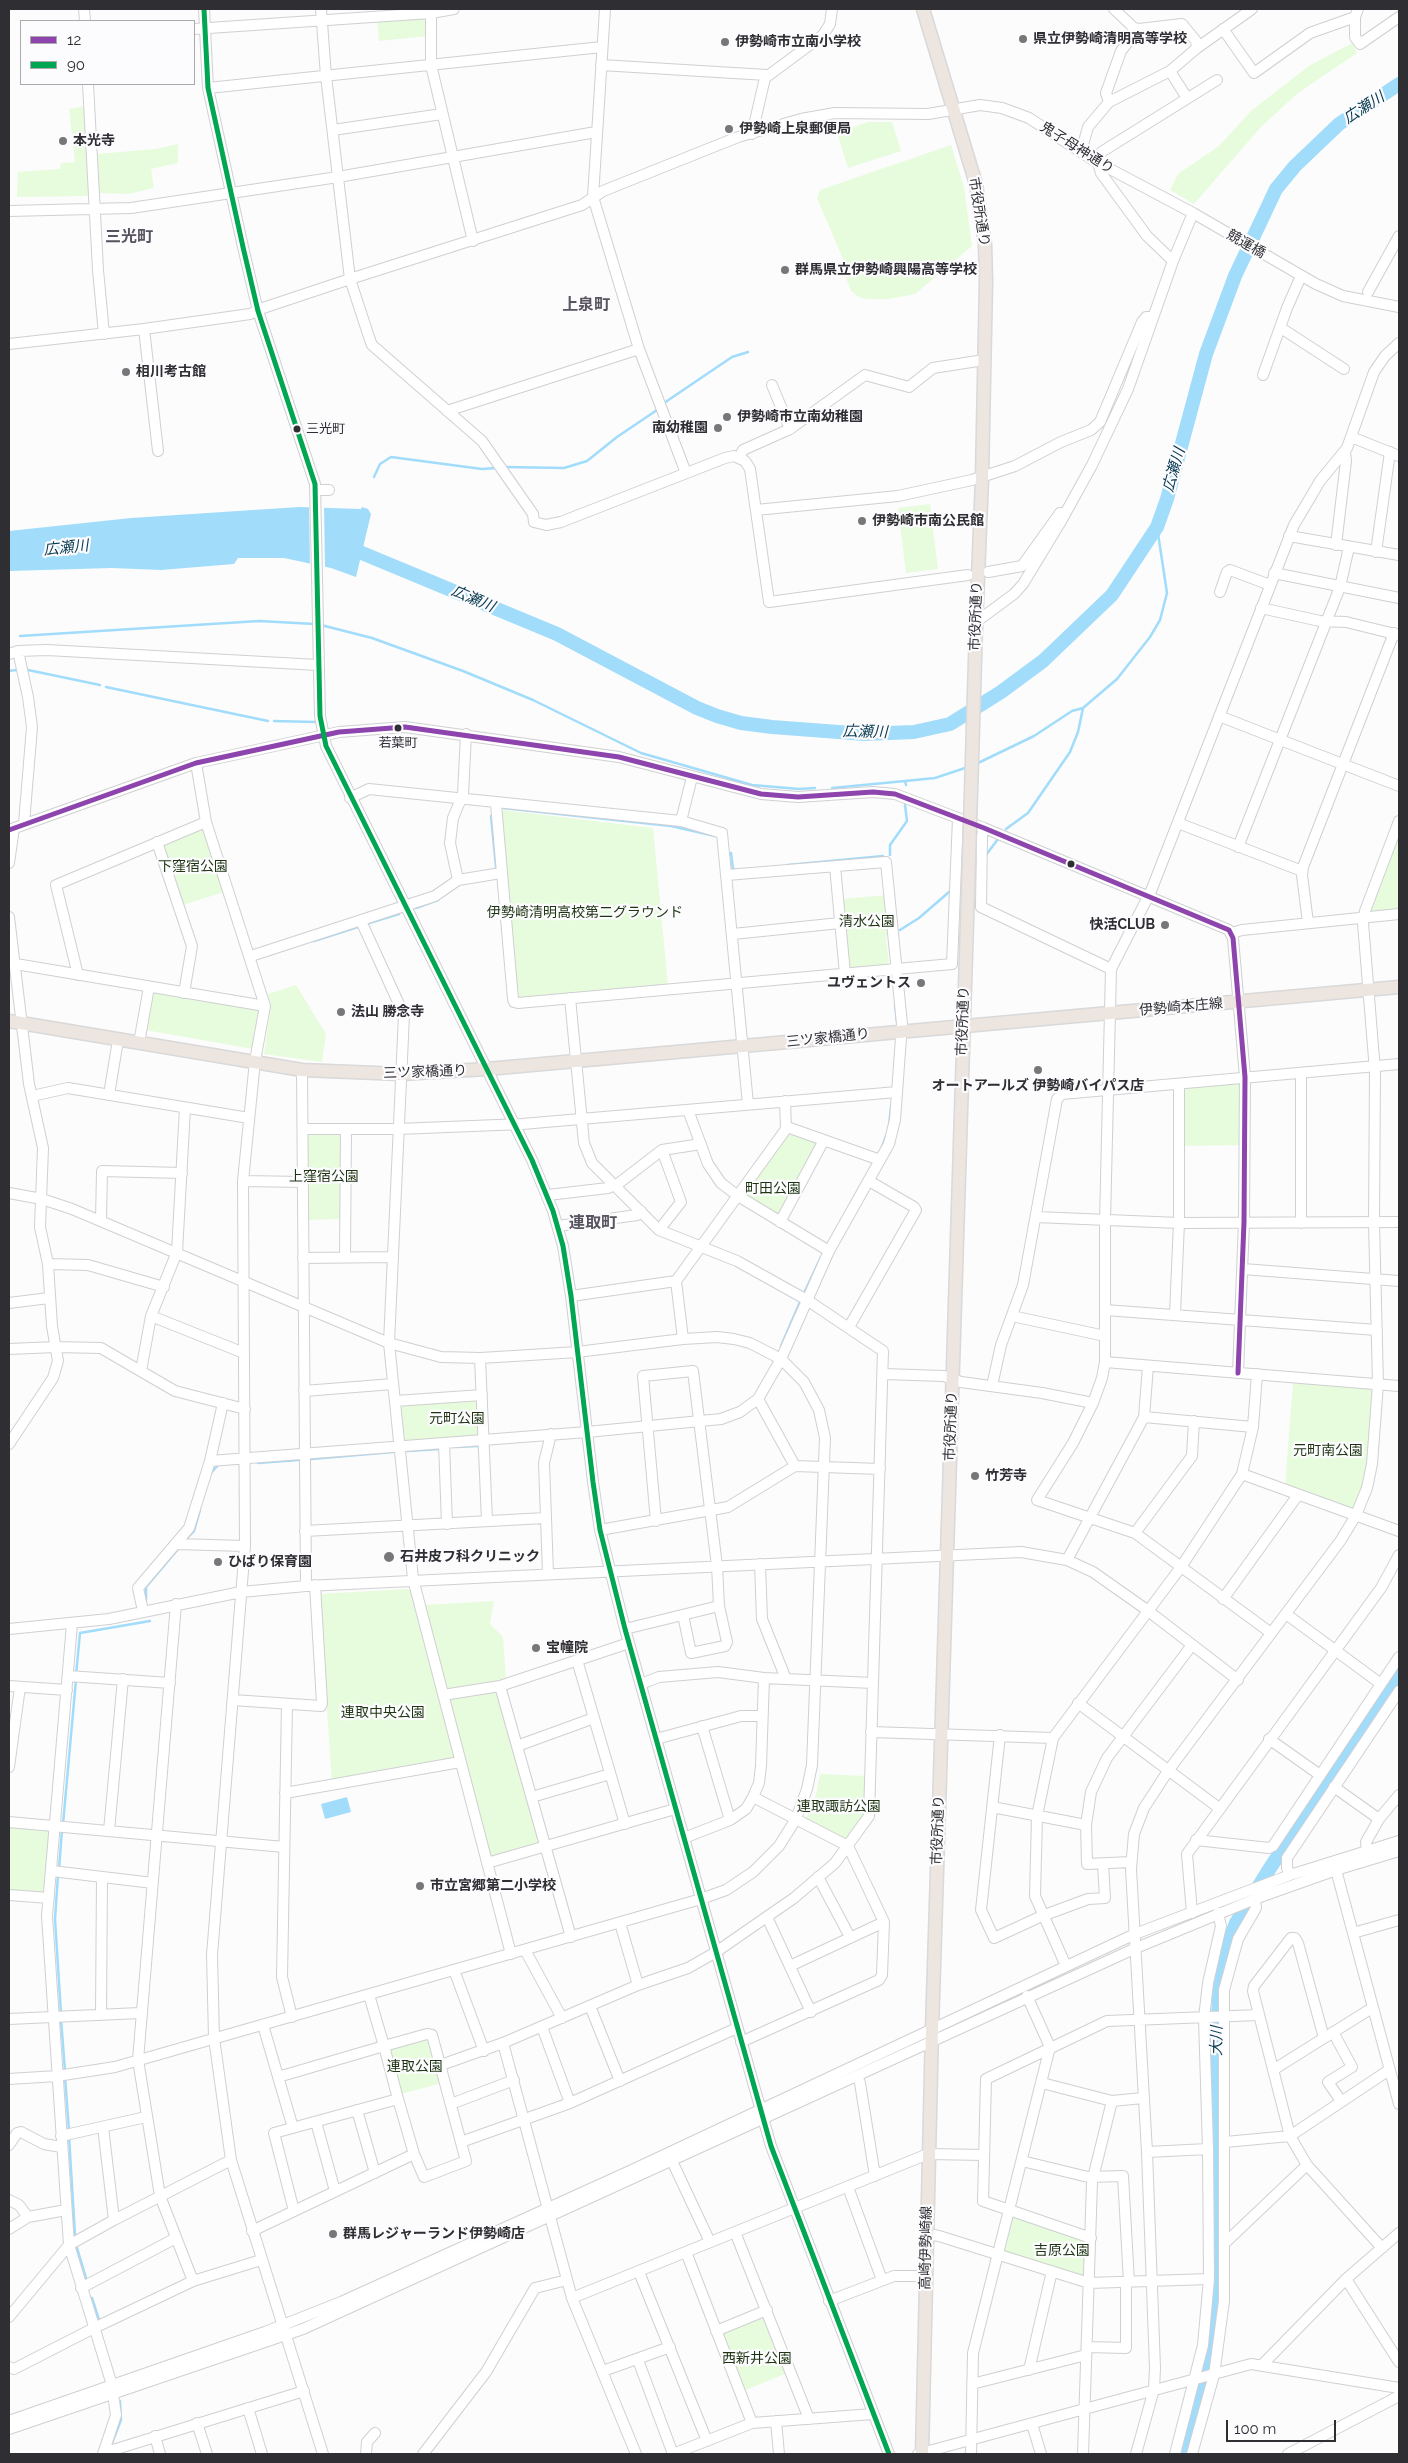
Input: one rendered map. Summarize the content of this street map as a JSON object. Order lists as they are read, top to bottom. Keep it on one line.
{"streets":{"main road":["市役所通り","伊勢崎本庄線","三ツ家橋通り","高崎伊勢崎線"],"street":["鬼子母神通り","競運橋"]},"crossings":[["鬼子母神通り","市役所通り"],["鬼子母神通り","競運橋"],["市役所通り","伊勢崎本庄線"],["市役所通り","三ツ家橋通り"],["市役所通り","高崎伊勢崎線"],["伊勢崎本庄線","三ツ家橋通り"]],"districts":["三光町","上泉町","連取町"],"water":["広瀬川","大川"],"parks":["下窪宿公園","伊勢崎清明高校第二グラウンド","清水公園","上窪宿公園","町田公園","元町公園","元町南公園","連取中央公園","連取諏訪公園","連取公園","吉原公園","西新井公園"],"places":["県立伊勢崎清明高等学校","伊勢崎市立南小学校","伊勢崎上泉郵便局","本光寺","群馬県立伊勢崎興陽高等学校","相川考古館","伊勢崎市立南幼稚園","南幼稚園","三光町","伊勢崎市南公民館","若葉町","快活CLUB","ユヴェントス","法山 勝念寺","オートアールズ 伊勢崎バイパス店","竹芳寺","石井皮フ科クリニック","ひばり保育園","宝幢院","市立宮郷第二小学校","群馬レジャーランド伊勢崎店"],"lines":["transit line 90","transit line 12"],"legend":["12","90"],"scale_bar":"100 m"}
